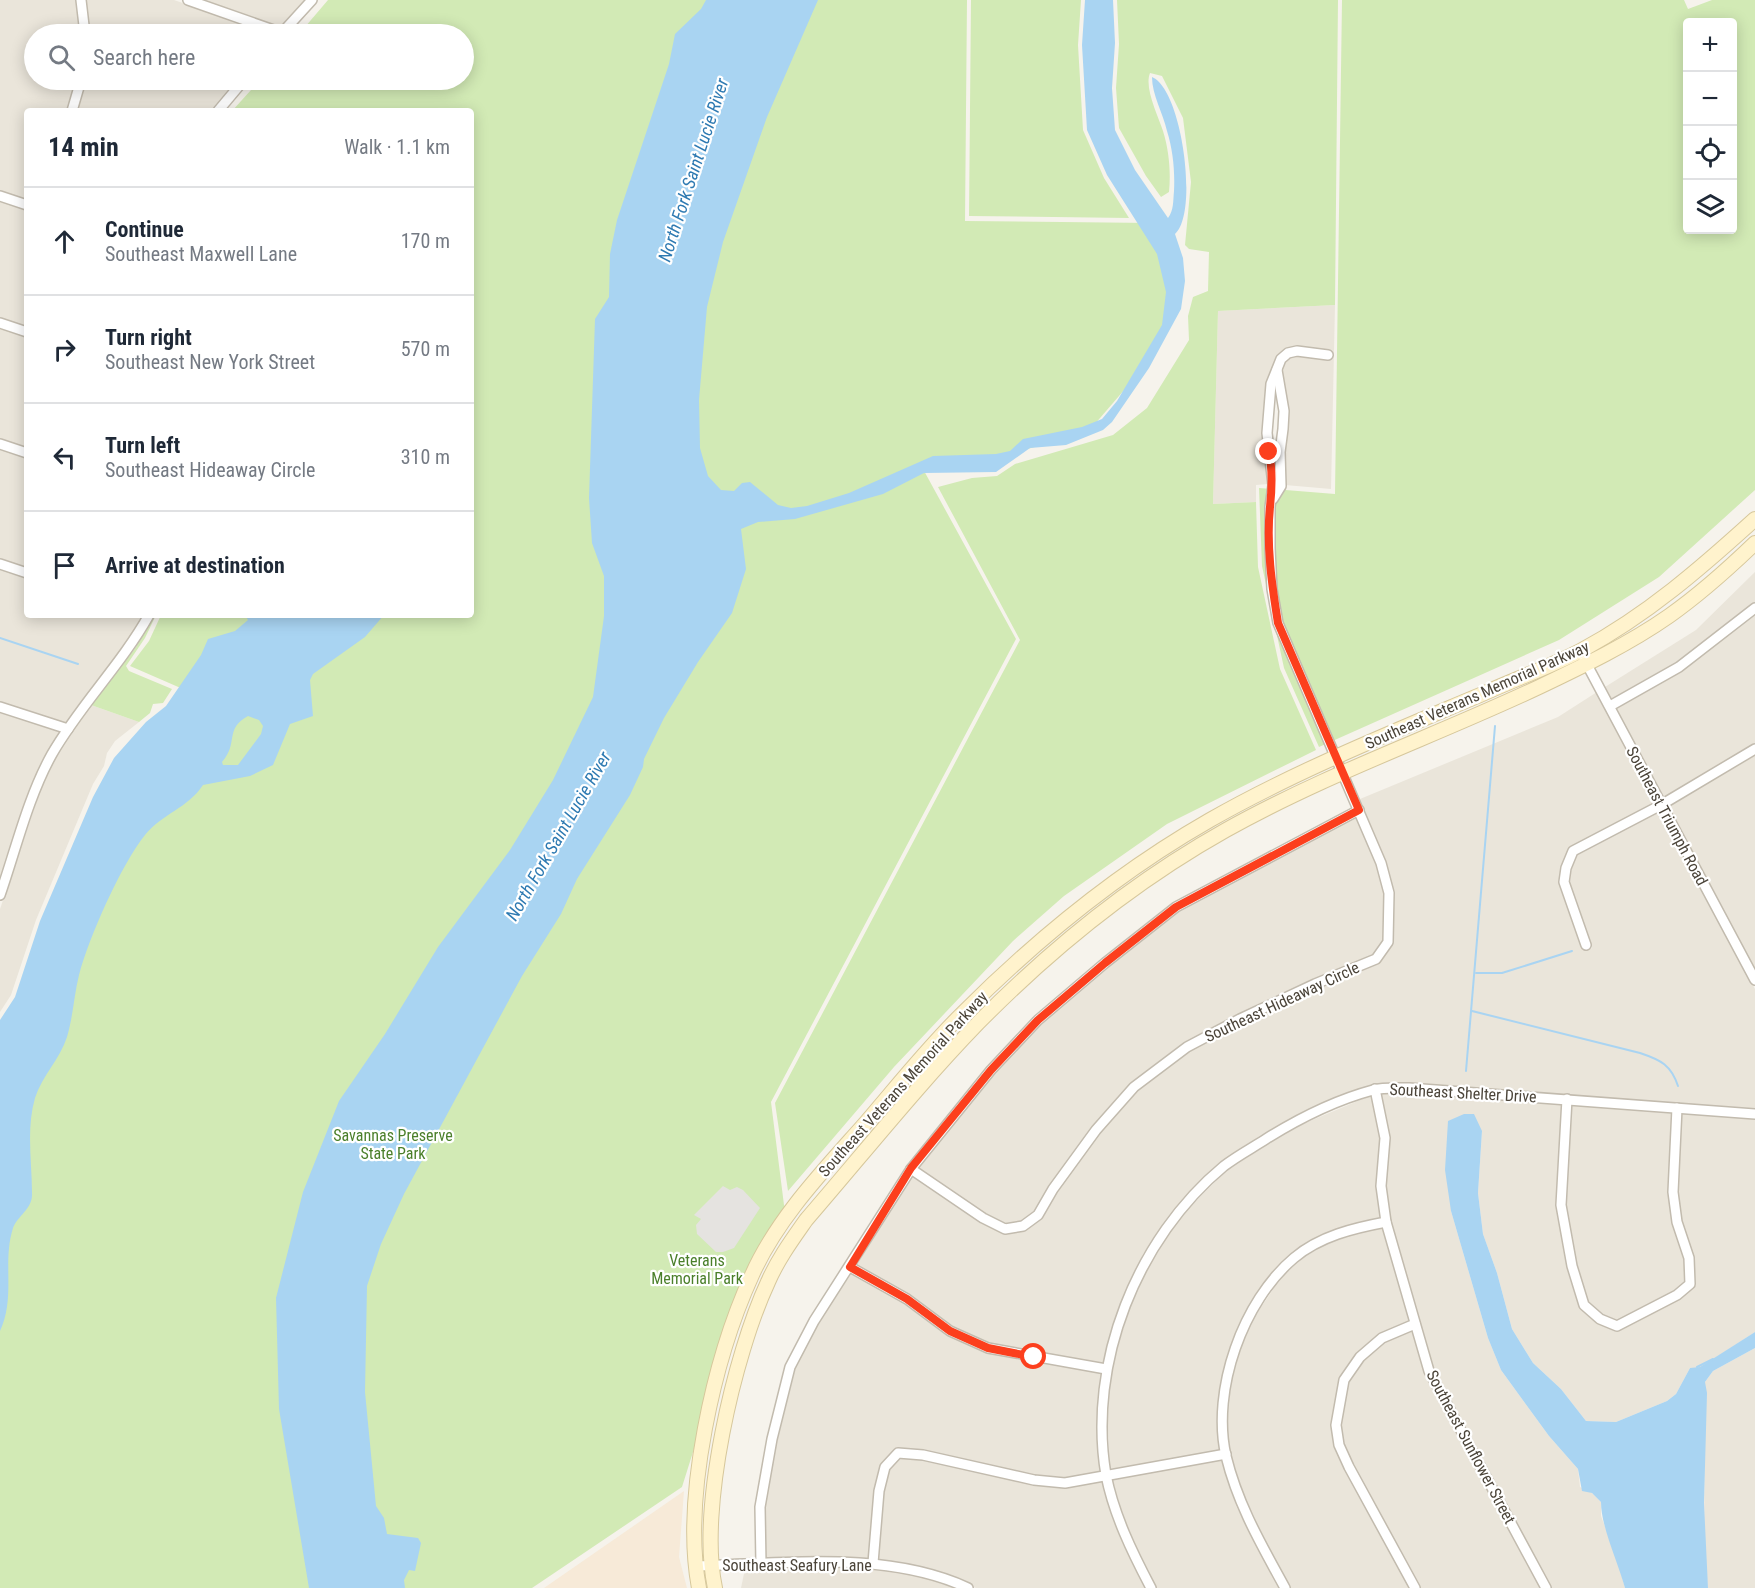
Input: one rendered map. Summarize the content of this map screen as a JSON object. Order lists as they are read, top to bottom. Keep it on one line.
{"streets":{"main road":["Southeast Veterans Memorial Parkway"],"street":["Southeast Triumph Road","Southeast Hideaway Circle","Southeast Shelter Drive","Southeast Sunflower Street","Southeast Seafury Lane"]},"crossings":[["Southeast Veterans Memorial Parkway","Southeast Triumph Road"],["Southeast Veterans Memorial Parkway","Southeast Hideaway Circle"],["Southeast Veterans Memorial Parkway","Southeast Seafury Lane"],["Southeast Shelter Drive","Southeast Sunflower Street"]],"water":["North Fork Saint Lucie River"],"parks":["Savannas Preserve State Park","Veterans Memorial Park"],"page":{"map_buttons":["+","−"],"search":"Search here","heading":["14 min","Walk · 1.1 km"],"list":[["Continue","Southeast Maxwell Lane","170 m"],["Turn right","Southeast New York Street","570 m"],["Turn left","Southeast Hideaway Circle","310 m"],"Arrive at destination"]}}
